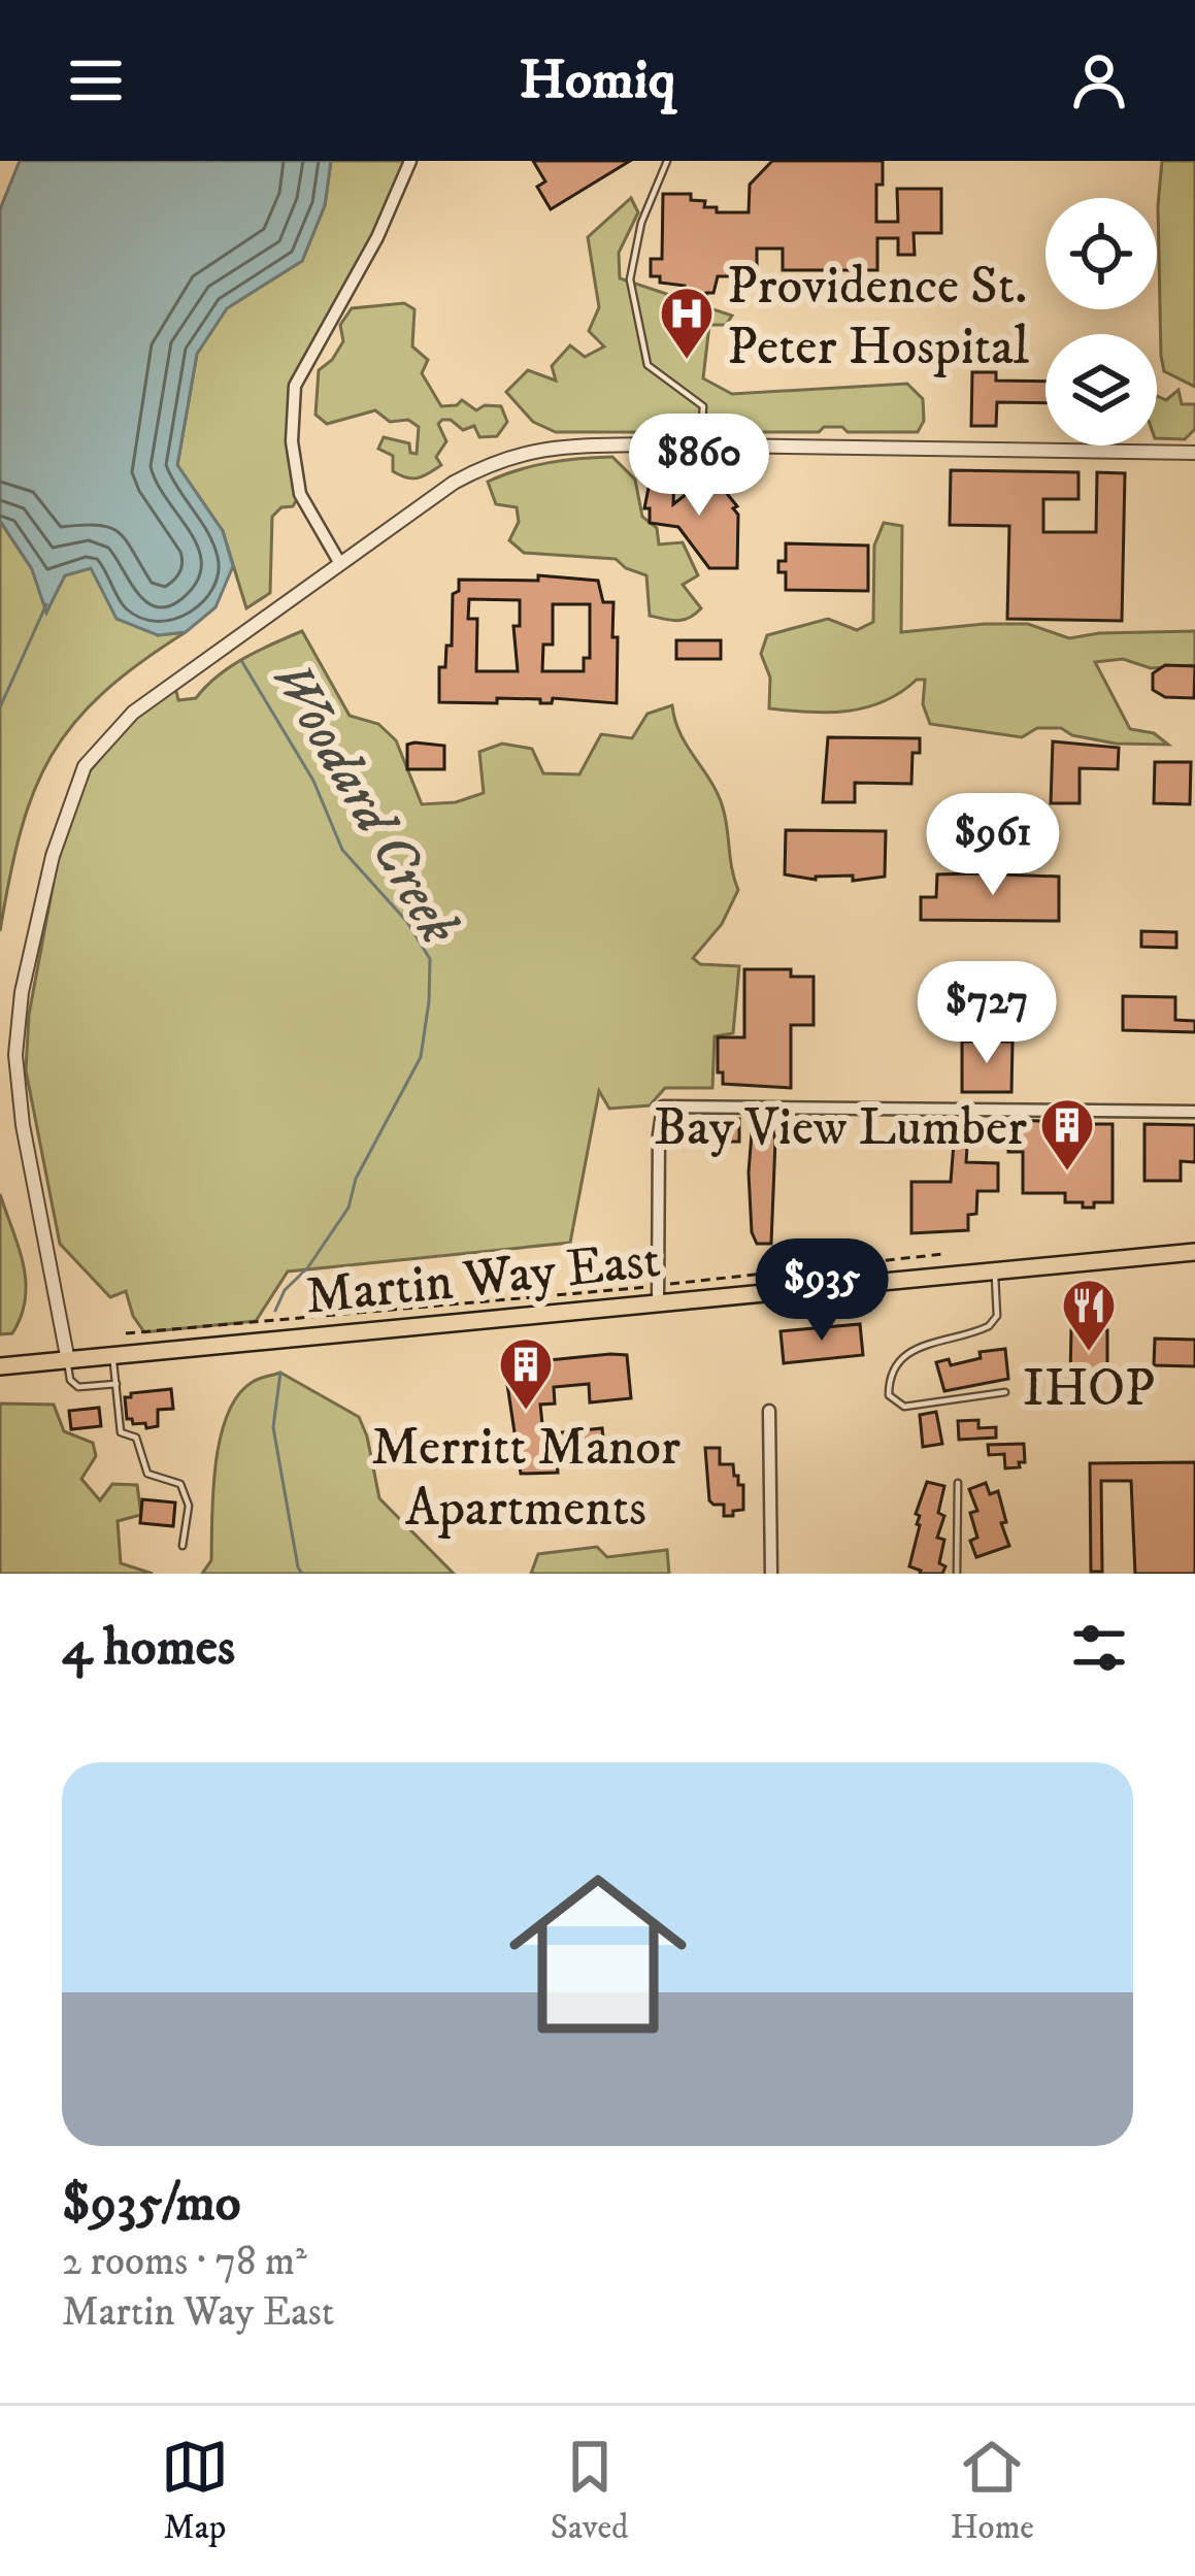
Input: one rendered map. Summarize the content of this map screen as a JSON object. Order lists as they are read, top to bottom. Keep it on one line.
{"streets":{"main road":["Martin Way East"]},"water":["Woodard Creek"],"places":{"hospital":["Providence St. Peter Hospital"],"building":["Bay View Lumber","Merritt Manor Apartments"],"restaurant":["IHOP"]},"page":{"header":"Homiq","price":["$860","$961","$727","$935"],"heading":"4 homes","list":[{"name":"$935/mo","note":"2 rooms · 78 m² · Martin Way East"}],"tabs":["Map","Saved","Home"]}}
